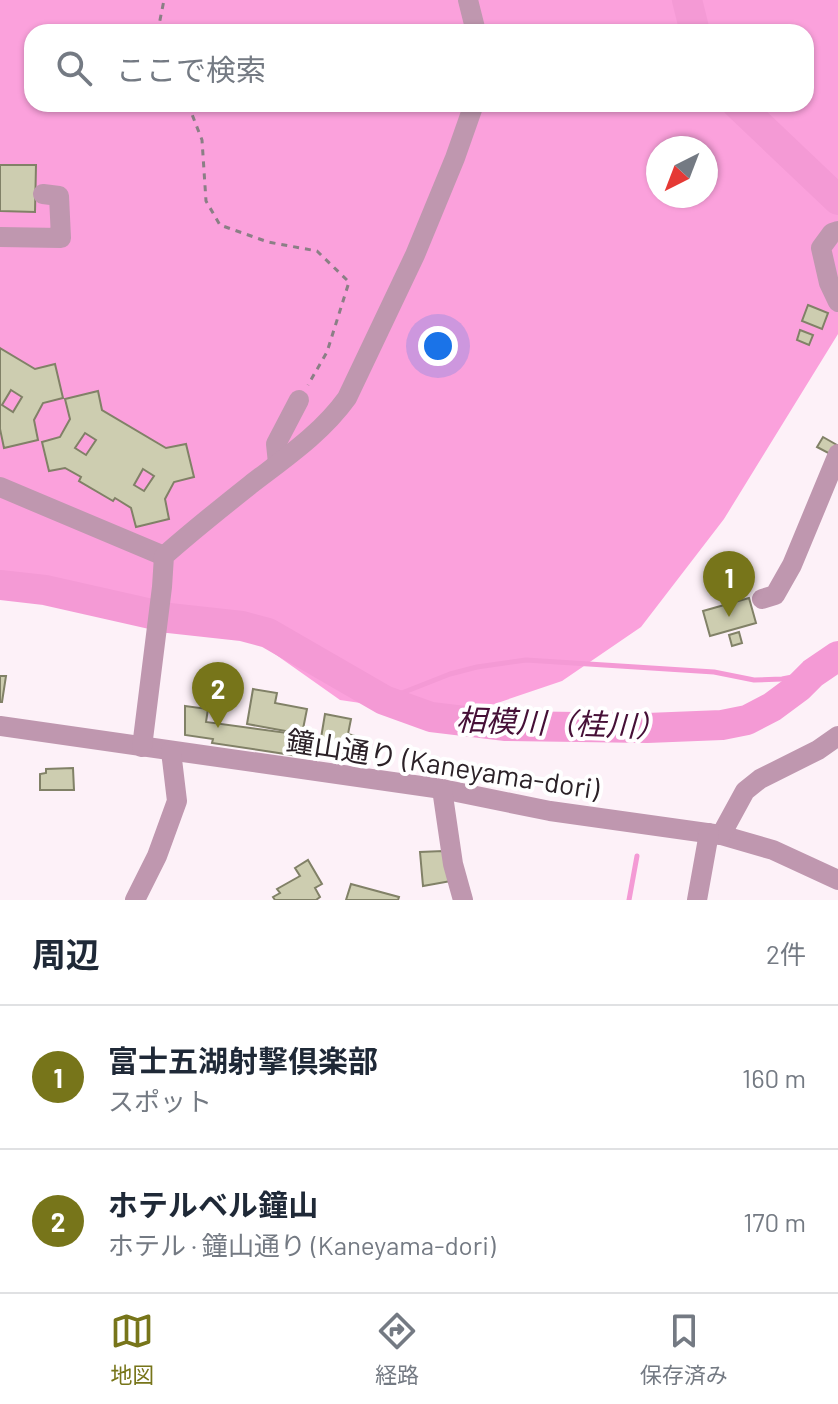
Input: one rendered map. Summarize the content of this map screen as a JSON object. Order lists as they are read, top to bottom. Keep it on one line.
{"streets":{"street":["鐘山通り (Kaneyama-dori)"]},"water":["相模川（桂川）"],"north":"bottom left","page":{"search":"ここで検索","pins":["1","2"],"heading":["周辺","2件"],"list":[{"mark":"1","name":"富士五湖射撃倶楽部","note":"スポット","value":"160 m"},{"mark":"2","name":"ホテルベル鐘山","note":"ホテル · 鐘山通り (Kaneyama-dori)","value":"170 m"}],"nav":["地図","経路","保存済み"]}}
